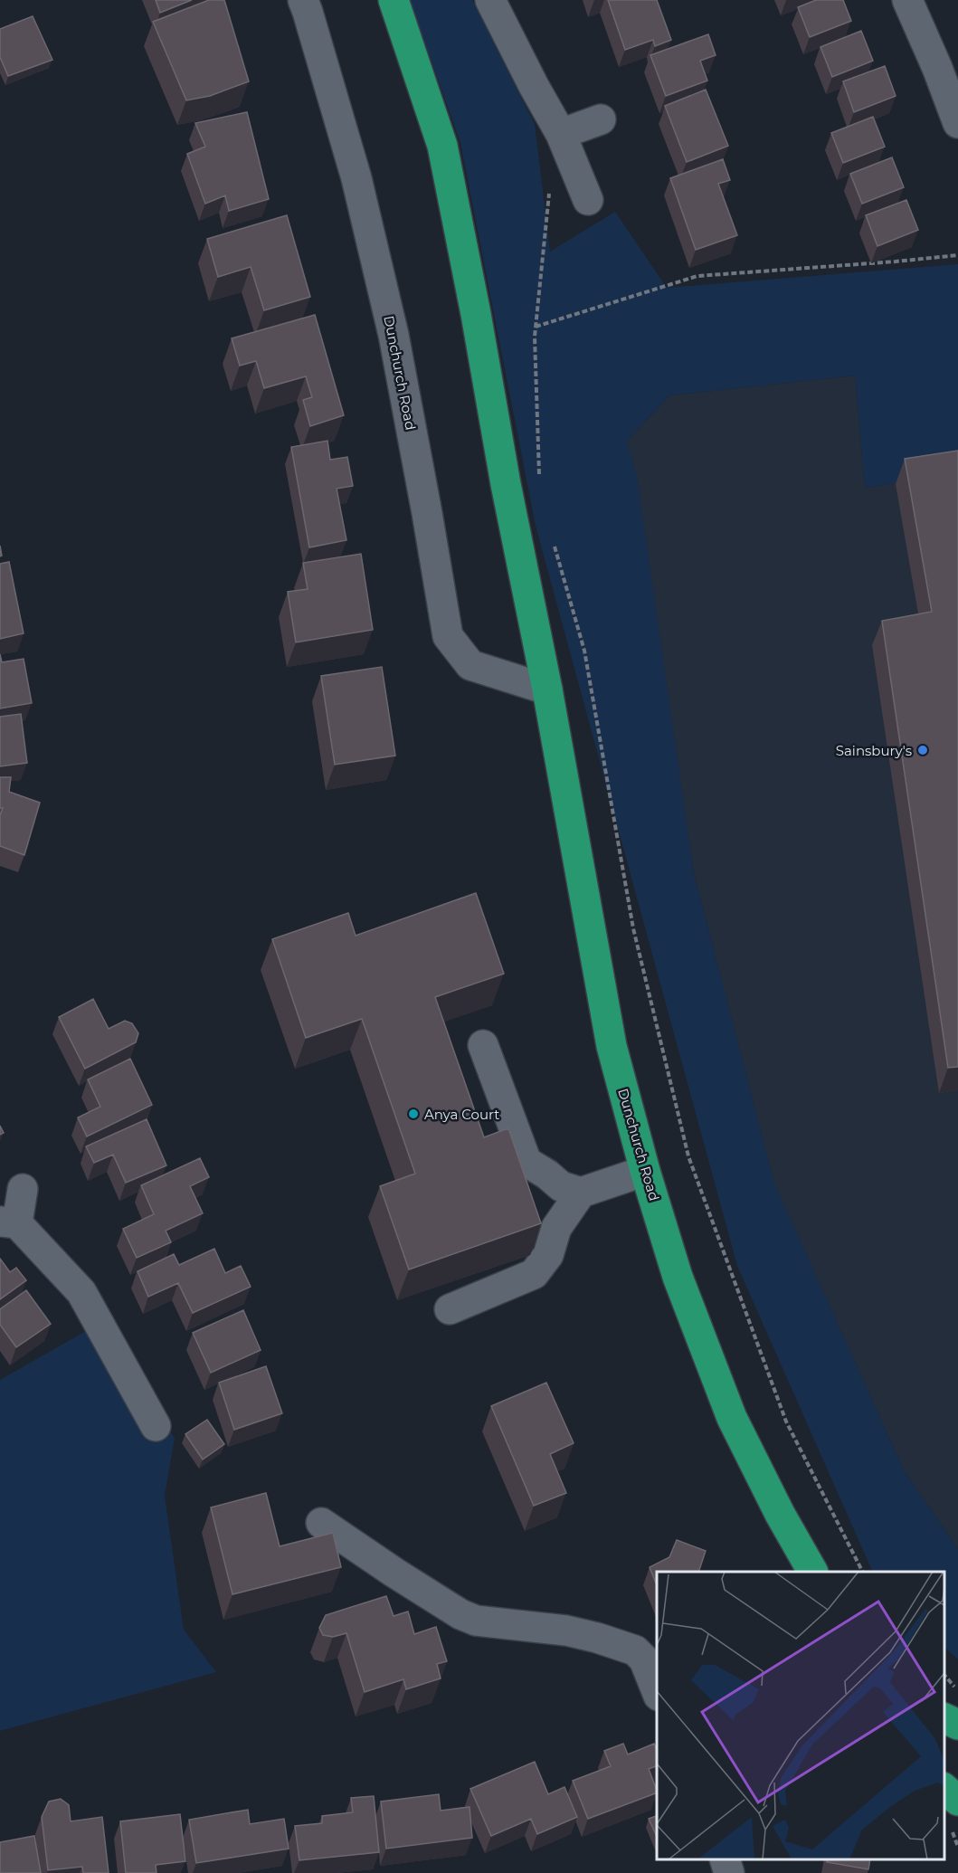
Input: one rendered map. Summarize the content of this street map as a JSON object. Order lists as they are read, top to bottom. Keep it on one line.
{"streets":{"highway":["Dunchurch Road"]},"places":["Sainsbury's","Anya Court"]}
